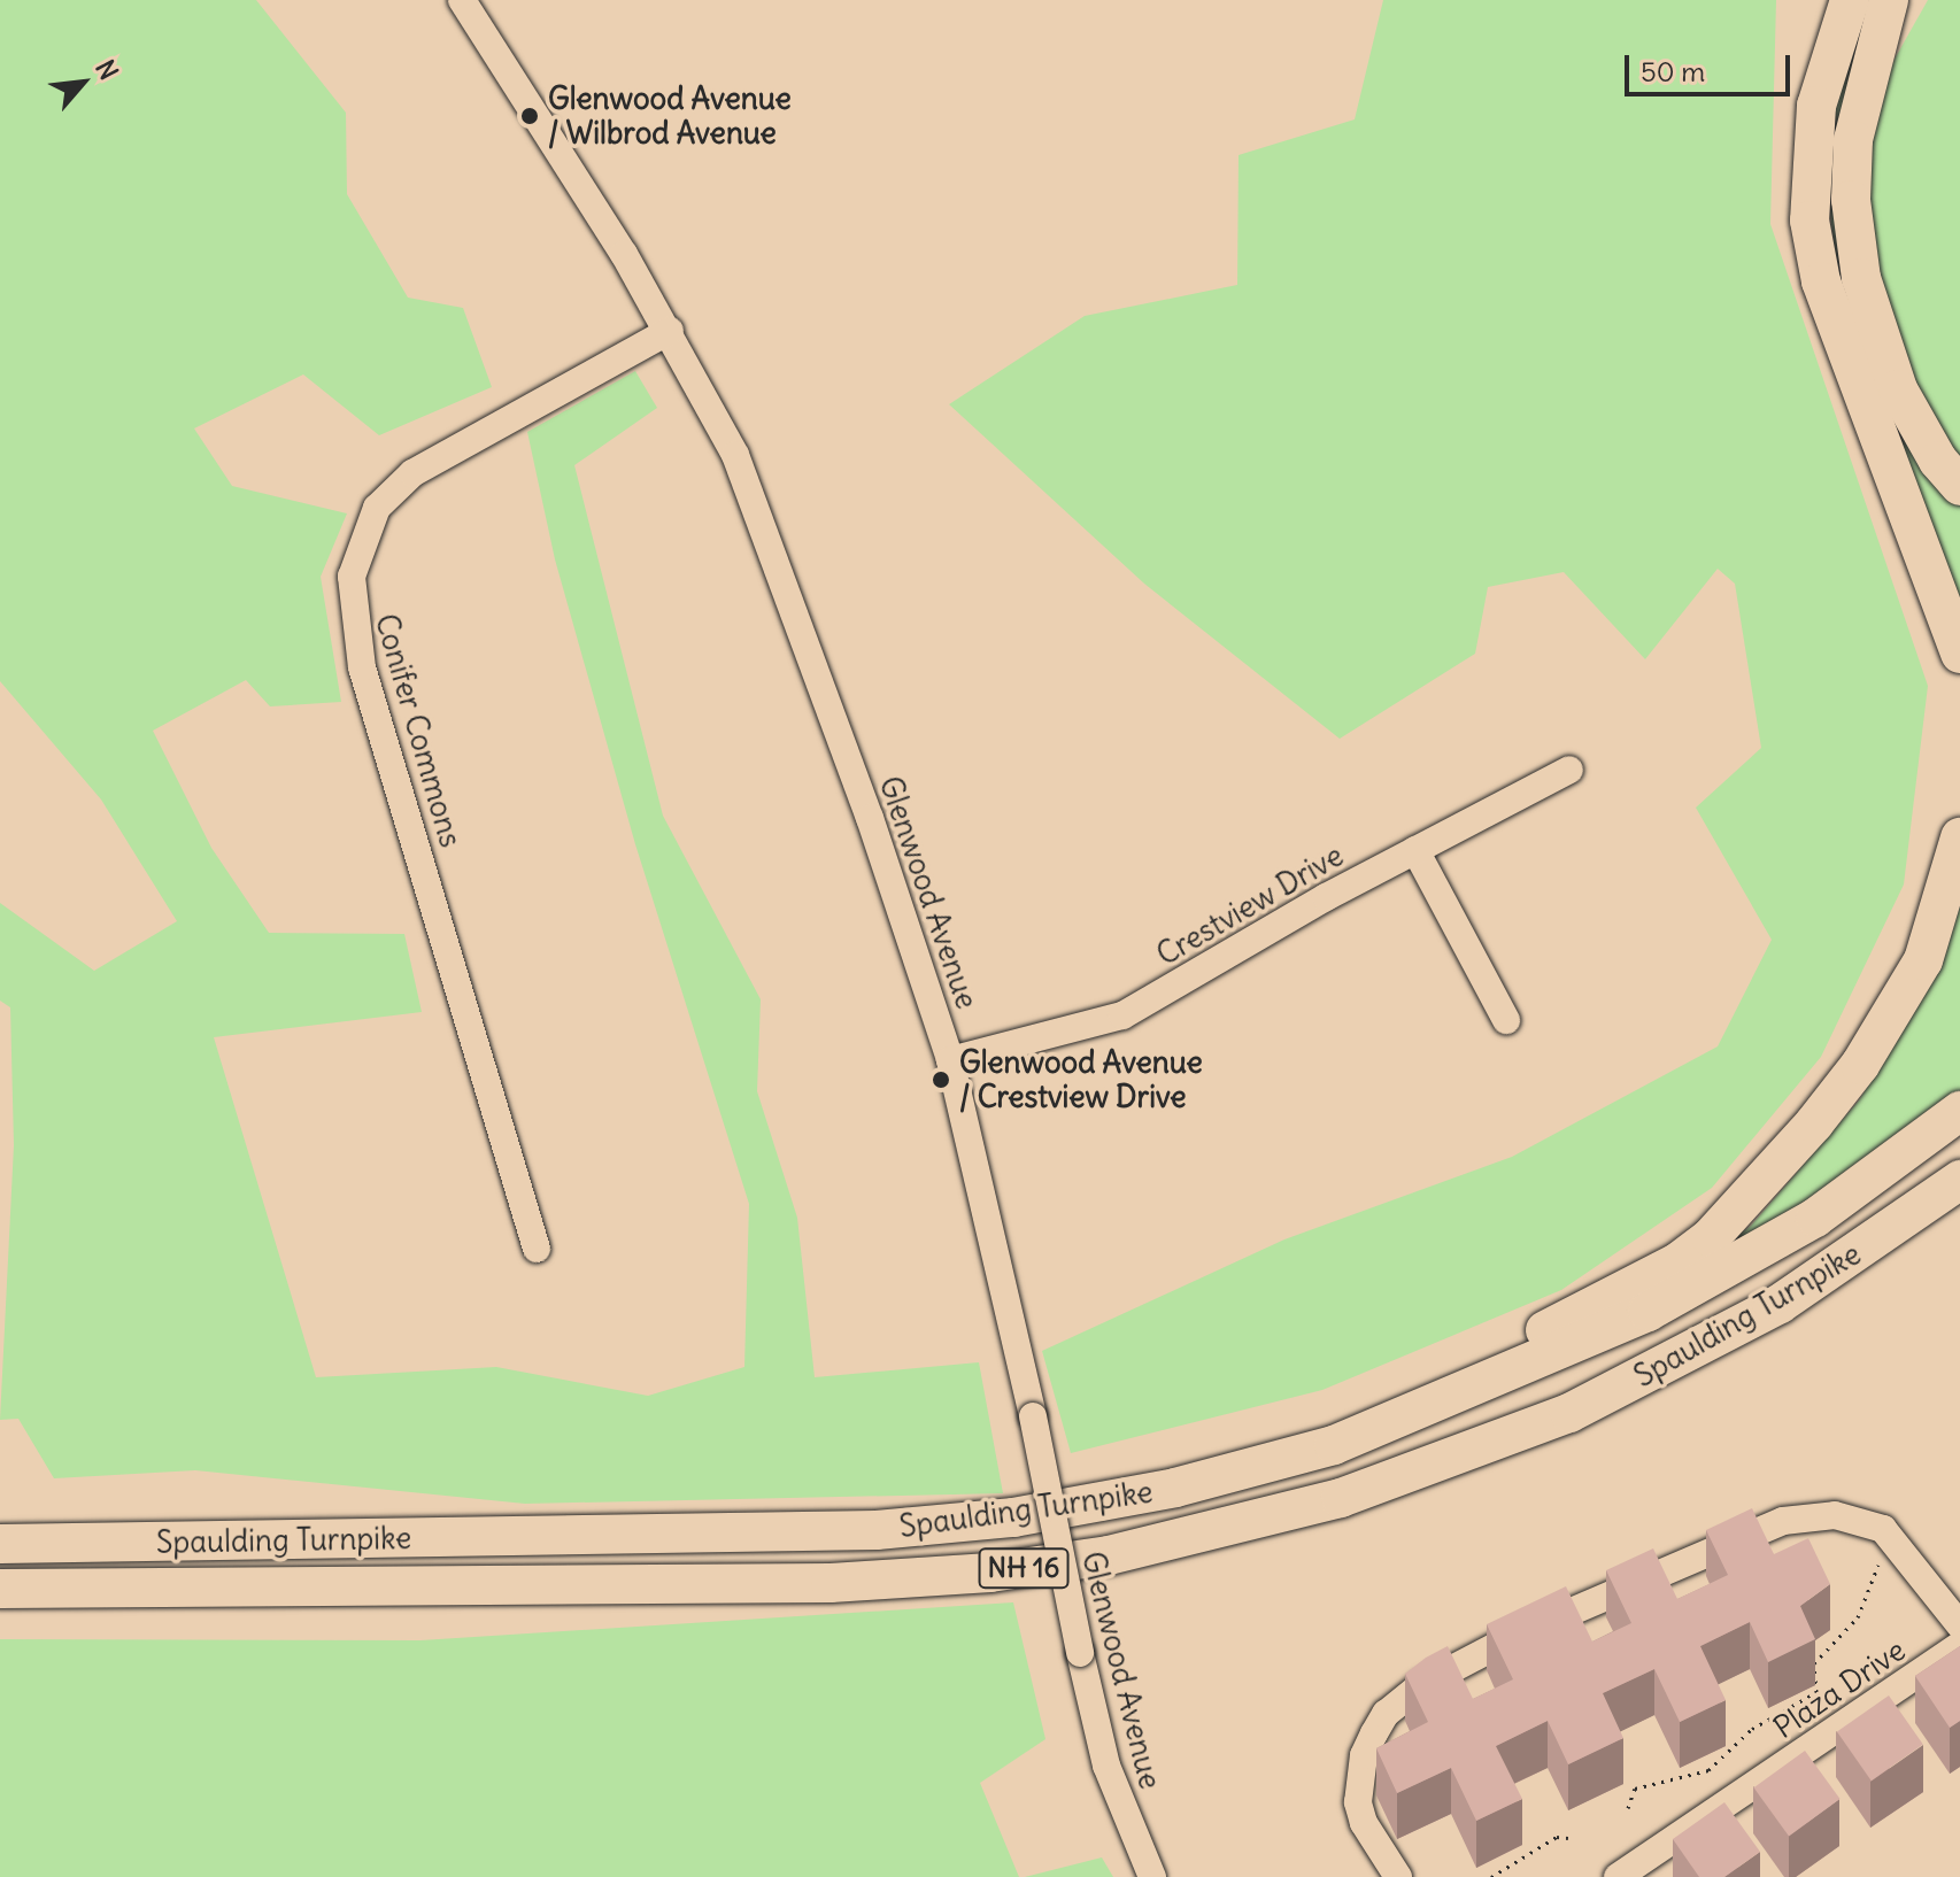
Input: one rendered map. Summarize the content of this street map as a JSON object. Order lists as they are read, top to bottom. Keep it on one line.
{"streets":{"highway":["Spaulding Turnpike","NH 16"],"street":["Conifer Commons","Glenwood Avenue","Crestview Drive","Plaza Drive"]},"crossings":[["Conifer Commons","Glenwood Avenue"],["Glenwood Avenue","Crestview Drive"]],"places":["Glenwood Avenue / Wilbrod Avenue","Glenwood Avenue / Crestview Drive"],"scale_bar":"50 m","north":"top right"}
